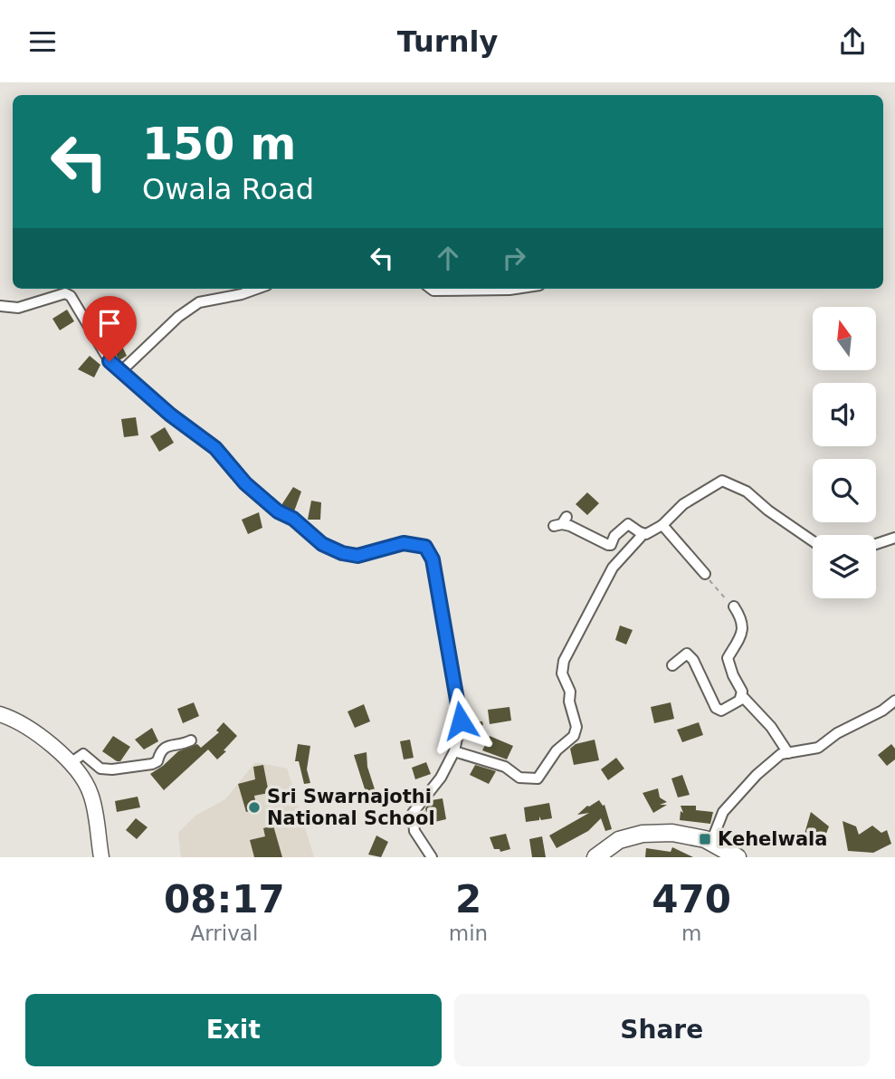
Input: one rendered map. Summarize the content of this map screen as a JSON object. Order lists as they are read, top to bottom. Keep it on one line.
{"places":{"other":["Sri Swarnajothi National School"],"transit":["Kehelwala"]},"north":"top","page":{"header":"Turnly","turn":["150 m","Owala Road"],"eta":["08:17","Arrival","2","min","470","m"],"buttons":["Exit","Share"]}}
